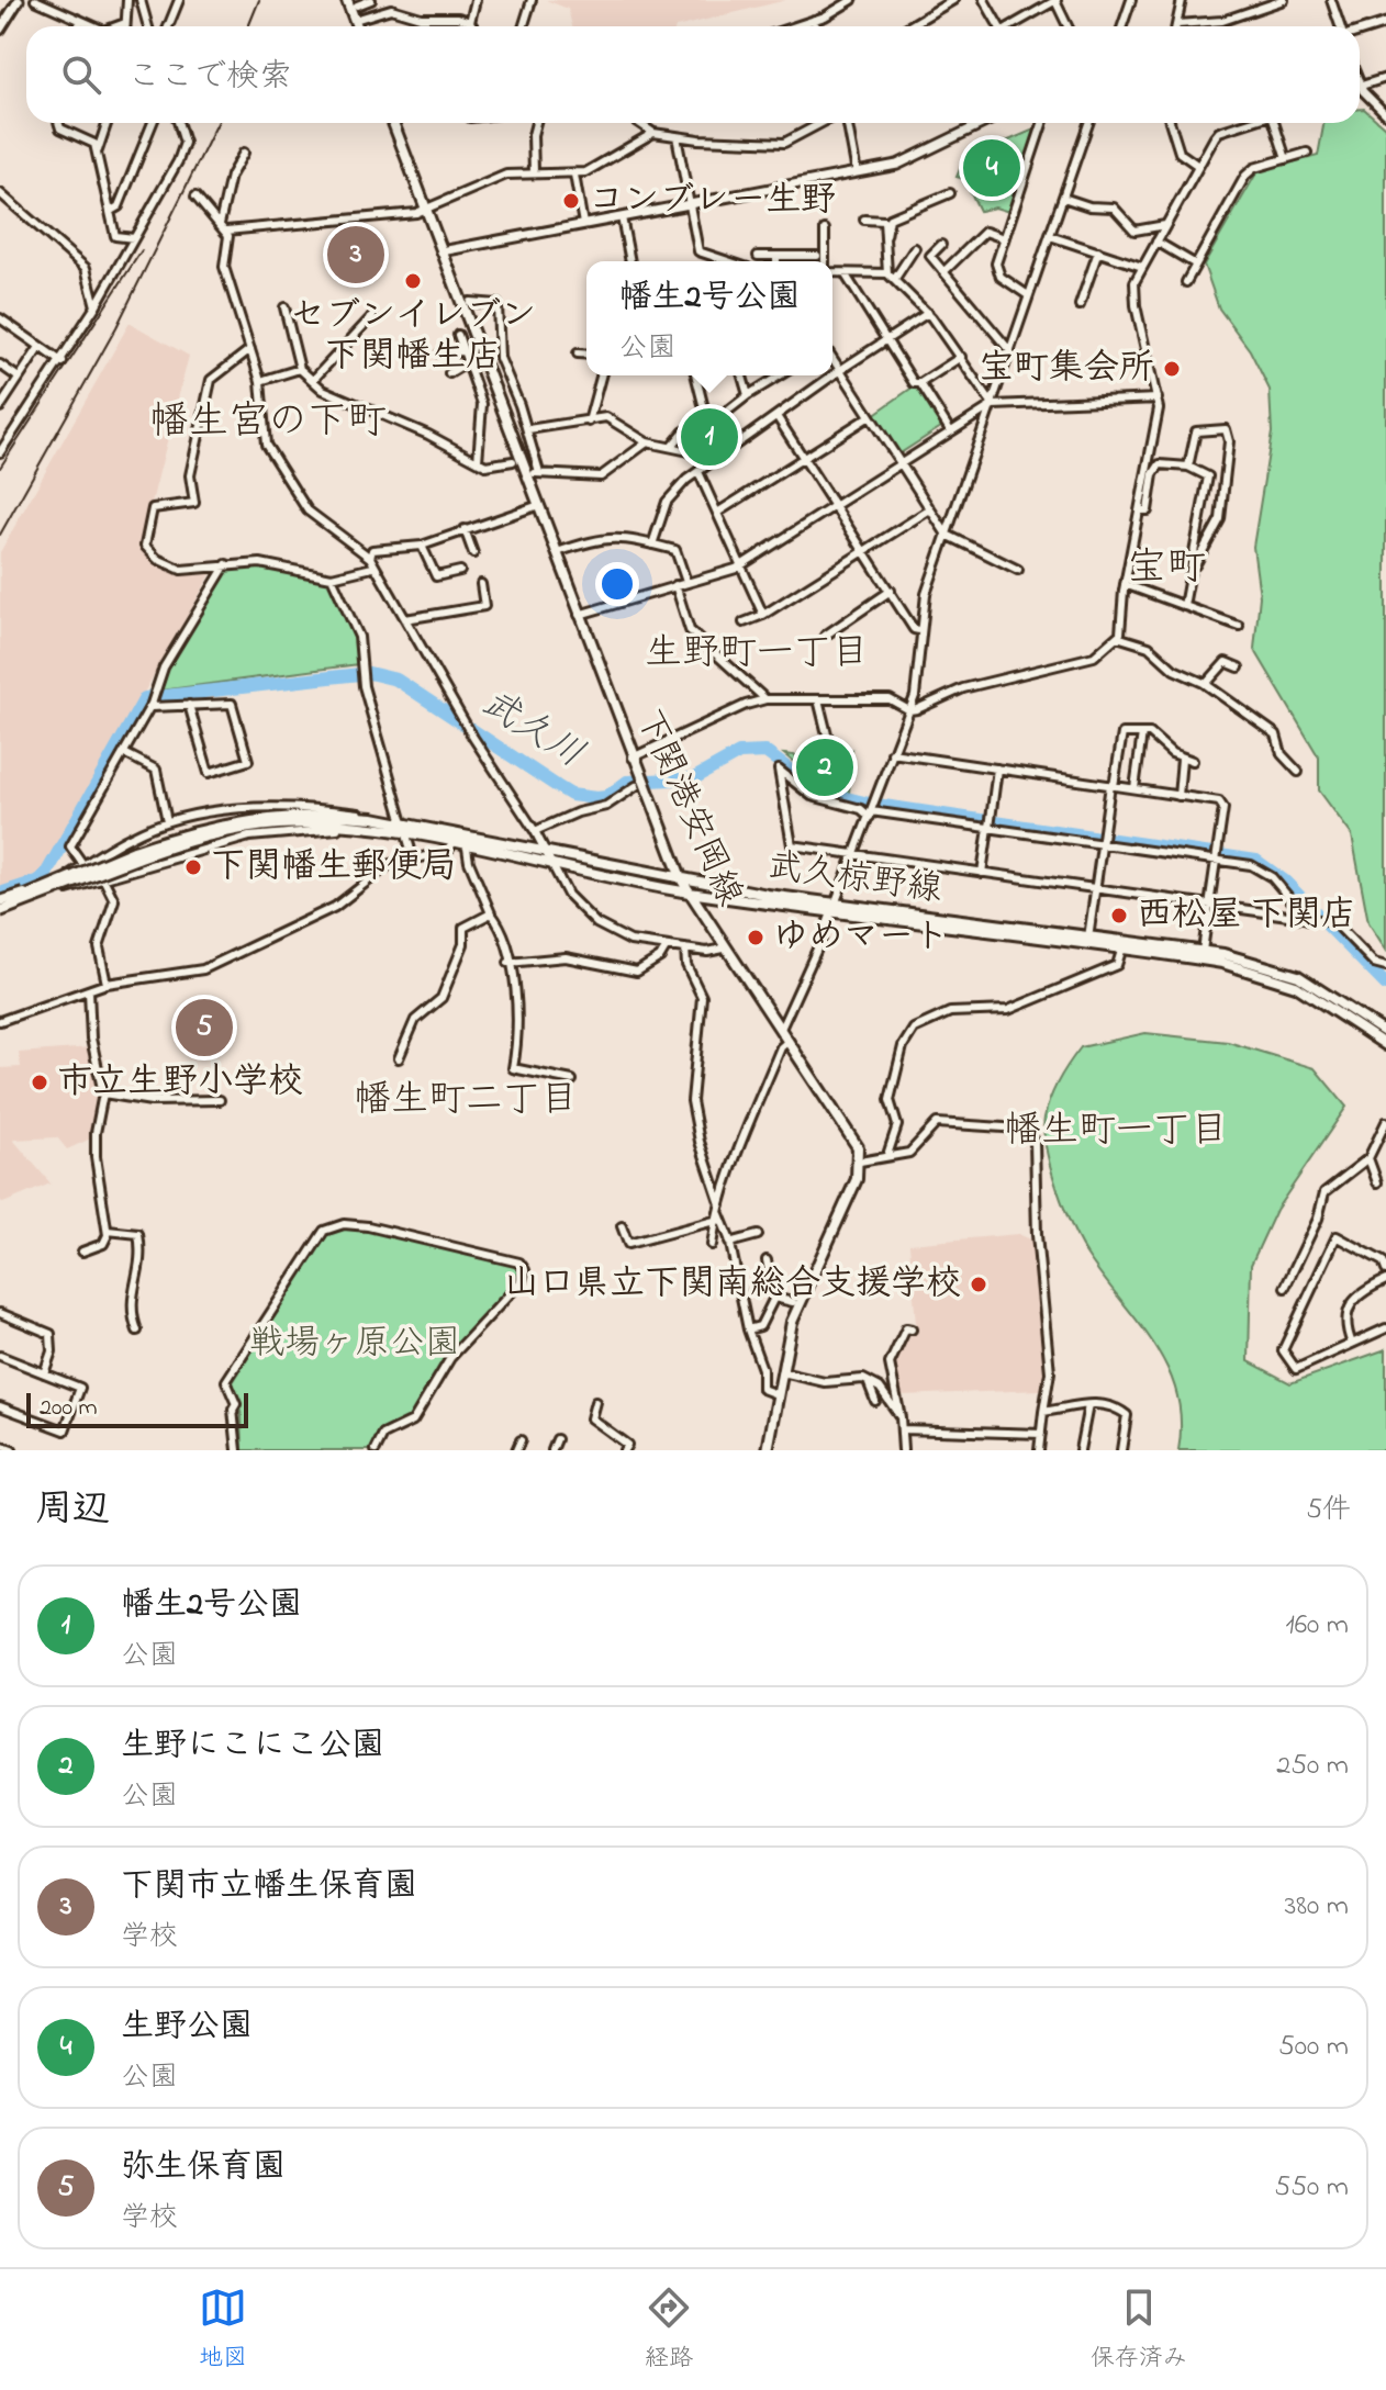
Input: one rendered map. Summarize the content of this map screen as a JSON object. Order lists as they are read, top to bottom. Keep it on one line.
{"streets":{"main road":["下関港安岡線","武久椋野線"]},"crossings":[["下関港安岡線","武久椋野線"]],"districts":["幡生宮の下町","宝町","生野町一丁目","幡生町二丁目","幡生町一丁目"],"water":["武久川"],"parks":["戦場ヶ原公園"],"places":["コンブレー生野","セブンイレブン 下関幡生店","宝町集会所","下関幡生郵便局","西松屋 下関店","ゆめマート","市立生野小学校","山口県立下関南総合支援学校"],"scale_bar":"200 m","page":{"search":"ここで検索","pins":["4","3","1","2","5"],"popup":["幡生2号公園","公園"],"scale":"200 m","heading":["周辺","5件"],"list":[{"mark":"1","name":"幡生2号公園","note":"公園","value":"160 m"},{"mark":"2","name":"生野にこにこ公園","note":"公園","value":"250 m"},{"mark":"3","name":"下関市立幡生保育園","note":"学校","value":"380 m"},{"mark":"4","name":"生野公園","note":"公園","value":"500 m"},{"mark":"5","name":"弥生保育園","note":"学校","value":"550 m"}],"nav":["地図","経路","保存済み"]}}
